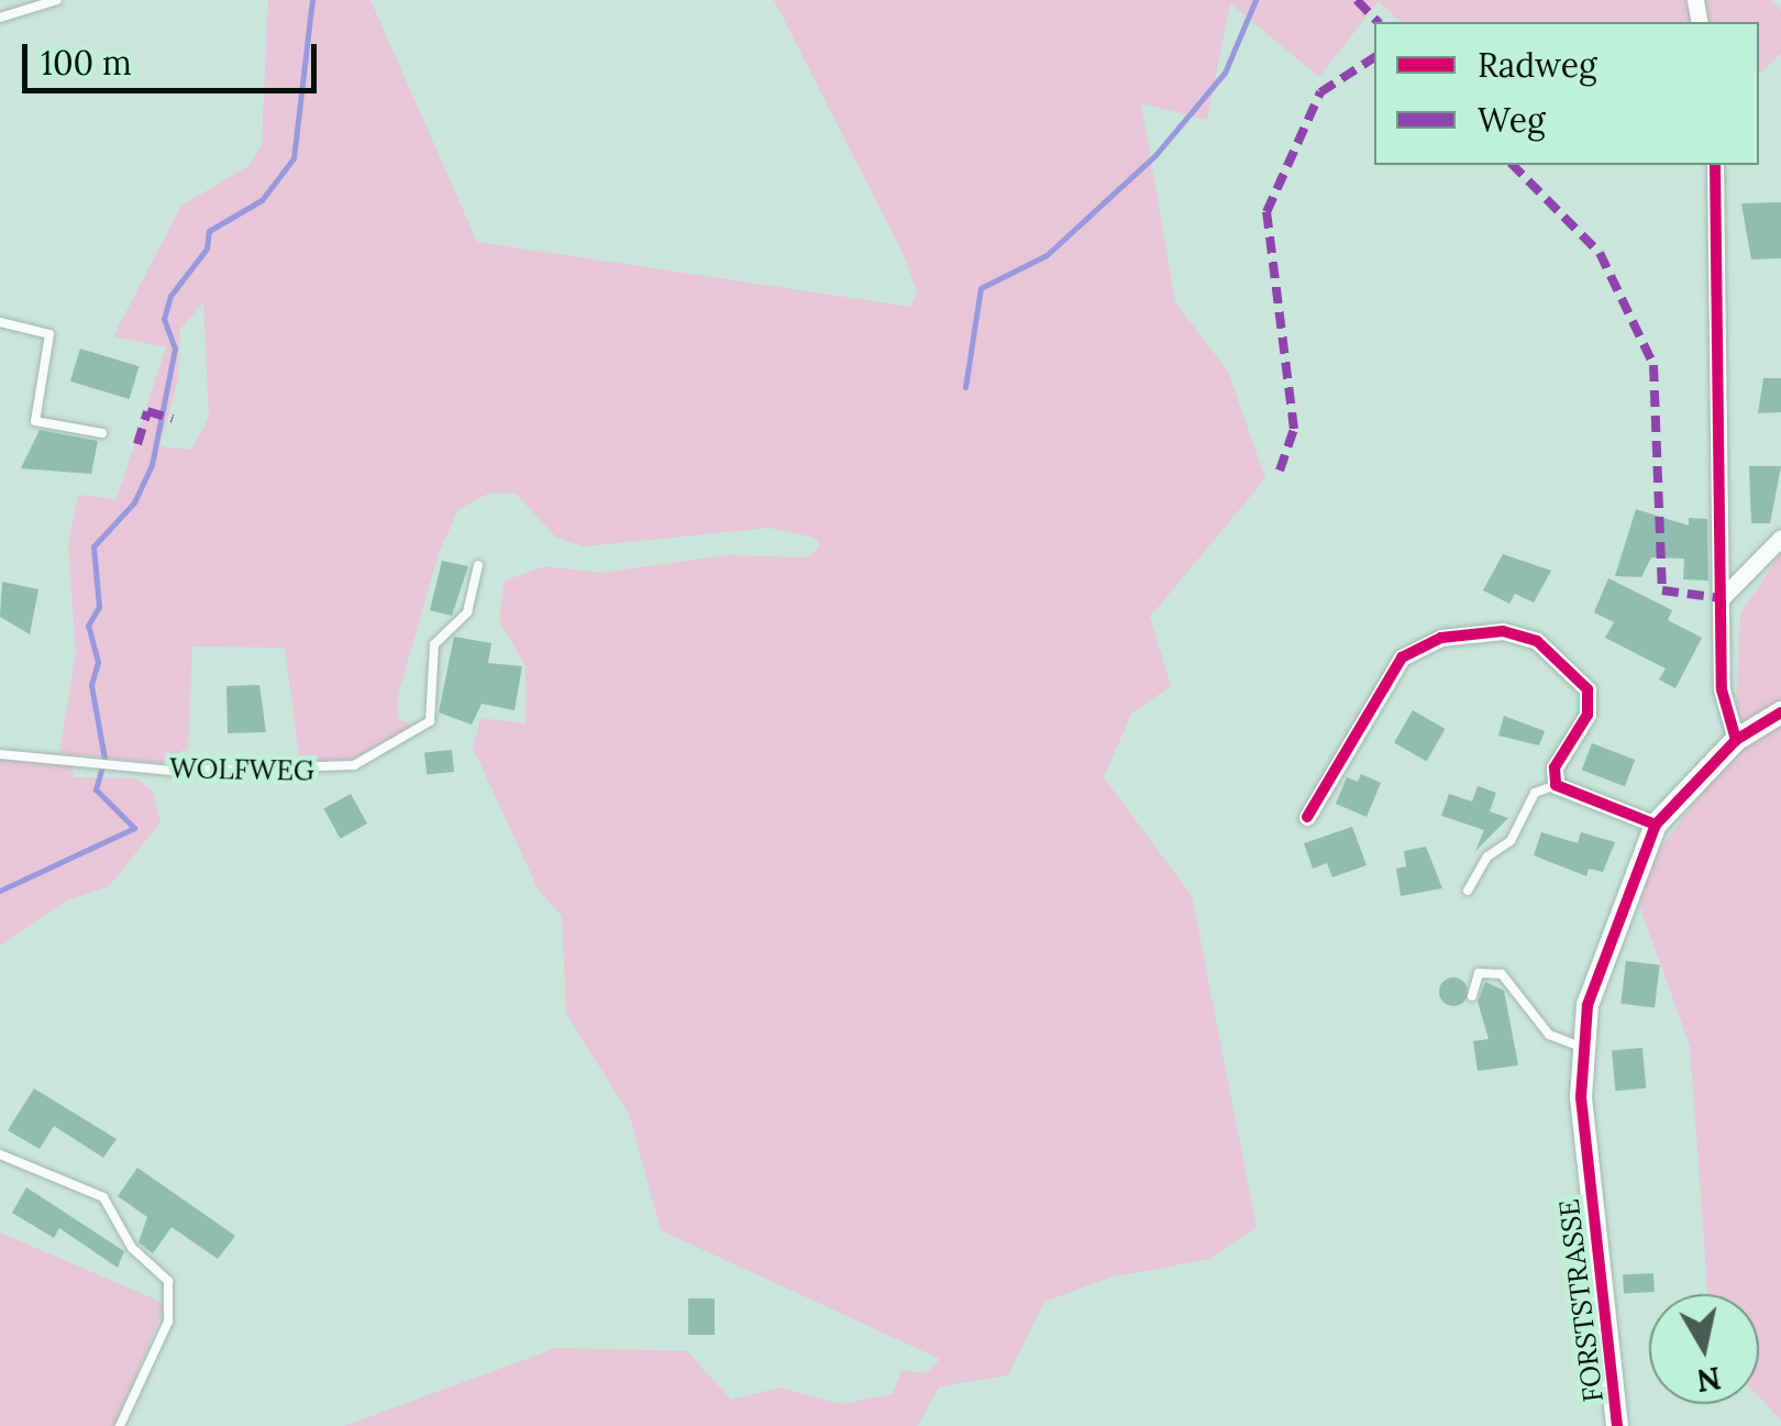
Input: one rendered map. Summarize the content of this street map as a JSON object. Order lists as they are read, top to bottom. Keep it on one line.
{"streets":{"street":["FORSTSTRASSE"],"lane":["WOLFWEG"]},"legend":["Radweg","Weg"],"scale_bar":"100 m","north":"bottom"}
